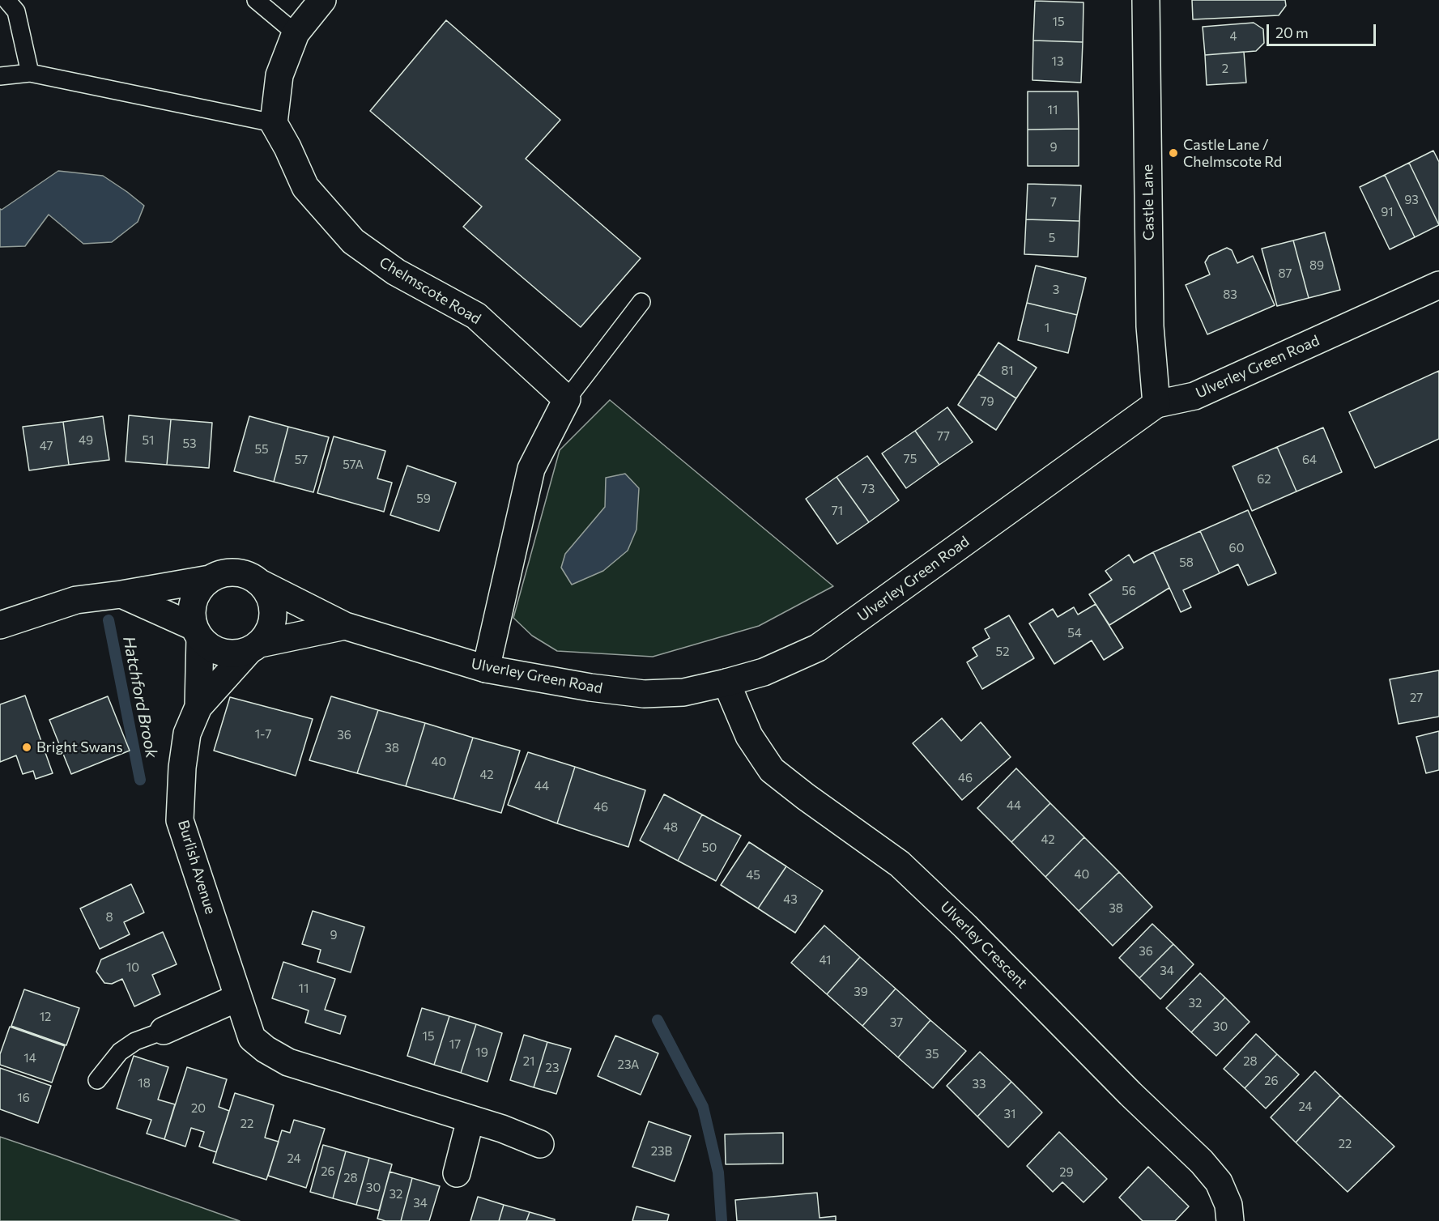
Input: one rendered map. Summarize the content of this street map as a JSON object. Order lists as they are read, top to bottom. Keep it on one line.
{"streets":{"street":["Castle Lane","Chelmscote Road","Ulverley Green Road","Burlish Avenue","Ulverley Crescent"]},"crossings":[["Castle Lane","Ulverley Green Road"],["Ulverley Green Road","Burlish Avenue"],["Ulverley Green Road","Ulverley Crescent"]],"water":["Hatchford Brook"],"places":["Castle Lane / Chelmscote Rd","Bright Swans"],"house_numbers":["15","4","13","2","11","9","93","7","91","5","89","87","3","83","1","81","79","77","49","51","53","47","55","75","57","64","57A","62","73","59","71","60","58","56","54","52","27","1-7","36","38","40","42","46","44","44","46","48","42","50","40","45","43","38","8","9","36","41","10","34","11","39","32","12","37","30","15","17","19","35","14","21","28","23A","23","26","18","33","16","24","20","31","22","22","23B","24","26","29","28","30","32","34"],"scale_bar":"20 m"}
